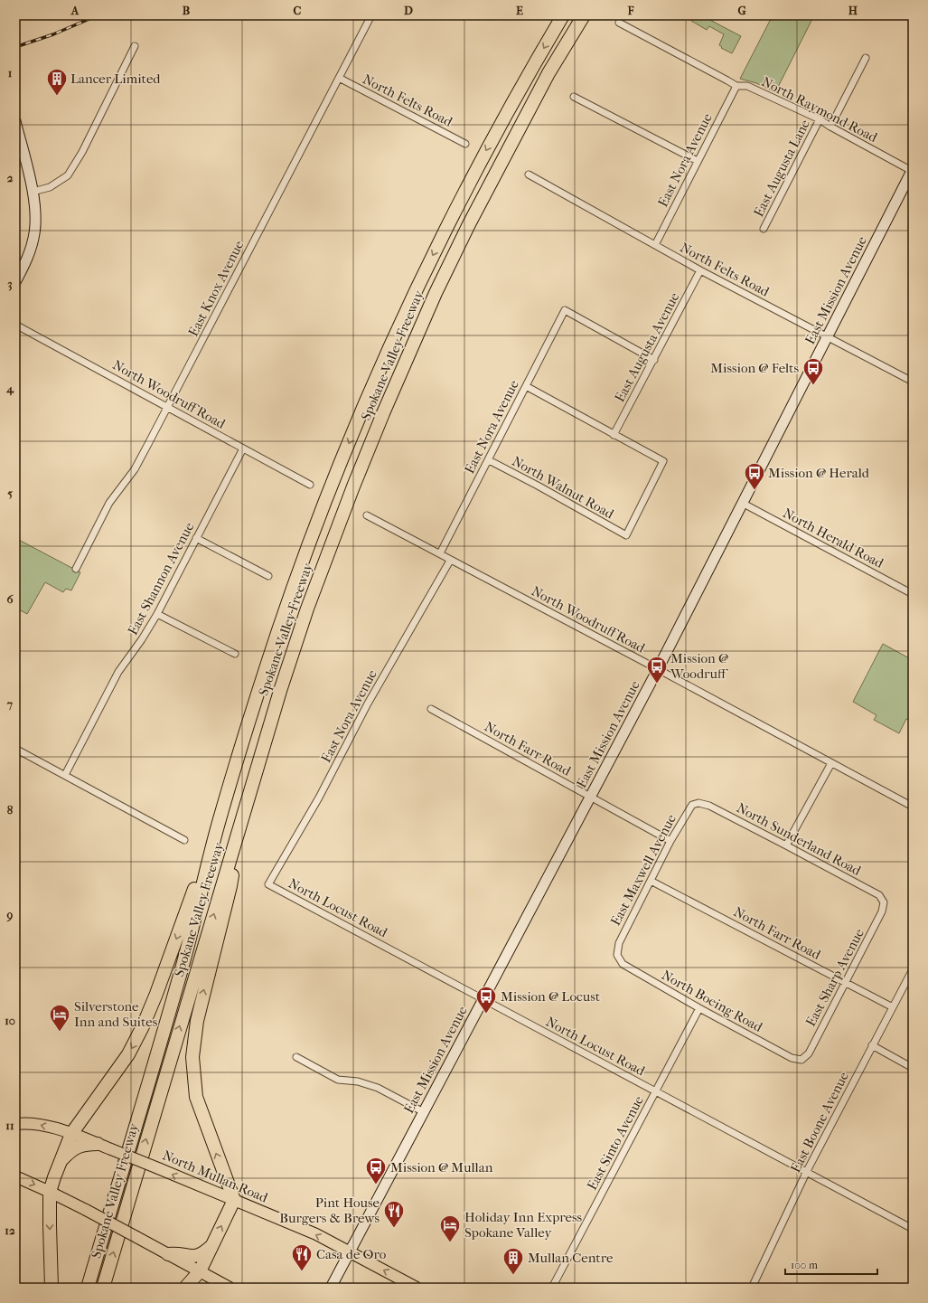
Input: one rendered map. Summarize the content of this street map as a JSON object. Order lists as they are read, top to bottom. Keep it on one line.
{"streets":{"highway":["Spokane Valley Freeway"],"main road":["North Mullan Road"],"street":["North Felts Road","North Raymond Road","East Nora Avenue","East Augusta Lane","East Knox Avenue","East Mission Avenue","East Augusta Avenue","North Woodruff Road","North Walnut Road","North Herald Road","East Shannon Avenue","North Farr Road","North Sunderland Road","East Maxwell Avenue","North Locust Road","East Sharp Avenue","North Boeing Road","East Boone Avenue","East Sinto Avenue"]},"crossings":[["North Felts Road","East Nora Avenue"],["North Felts Road","East Knox Avenue"],["North Felts Road","East Mission Avenue"],["North Felts Road","East Augusta Avenue"],["North Raymond Road","East Nora Avenue"],["North Raymond Road","East Augusta Lane"],["North Raymond Road","East Mission Avenue"],["East Nora Avenue","East Augusta Avenue"],["East Nora Avenue","North Woodruff Road"],["East Nora Avenue","North Walnut Road"],["East Nora Avenue","North Locust Road"],["East Knox Avenue","North Woodruff Road"],["East Mission Avenue","North Woodruff Road"],["East Mission Avenue","North Herald Road"],["East Mission Avenue","North Farr Road"],["East Mission Avenue","North Locust Road"],["East Mission Avenue","North Mullan Road"],["East Augusta Avenue","North Walnut Road"],["North Woodruff Road","East Shannon Avenue"],["North Farr Road","East Maxwell Avenue"],["North Farr Road","East Sharp Avenue"],["North Farr Road","East Boone Avenue"],["North Sunderland Road","East Maxwell Avenue"],["North Sunderland Road","East Sharp Avenue"],["East Maxwell Avenue","North Boeing Road"],["North Locust Road","East Boone Avenue"],["North Locust Road","East Sinto Avenue"],["East Sharp Avenue","North Boeing Road"],["North Boeing Road","East Sinto Avenue"]],"places":{"building":["Lancer Limited","Mullan Centre"],"bus stop":["Mission @ Felts","Mission @ Herald","Mission @ Woodruff","Mission @ Locust","Mission @ Mullan"],"hotel":["Silverstone Inn and Suites","Holiday Inn Express Spokane Valley"],"restaurant":["Pint House Burgers & Brews","Casa de Oro"]},"scale_bar":"100 m","grid":{"columns":["A","B","C","D","E","F","G","H"],"rows":["1","2","3","4","5","6","7","8","9","10","11","12"]}}
